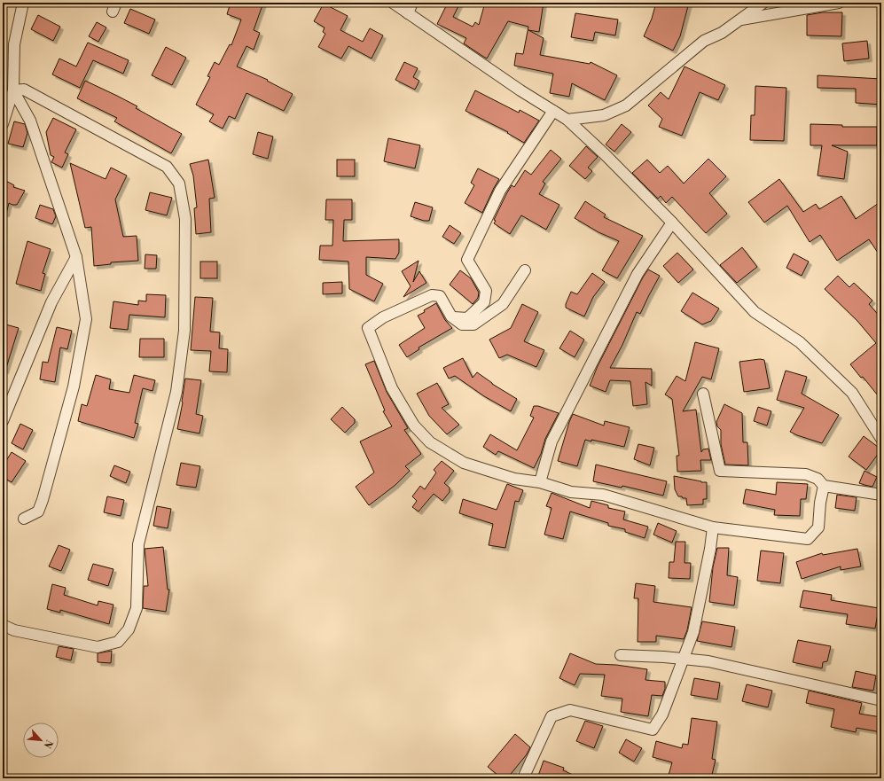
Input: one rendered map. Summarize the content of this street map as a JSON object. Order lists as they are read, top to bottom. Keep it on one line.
{"north":"bottom right"}
